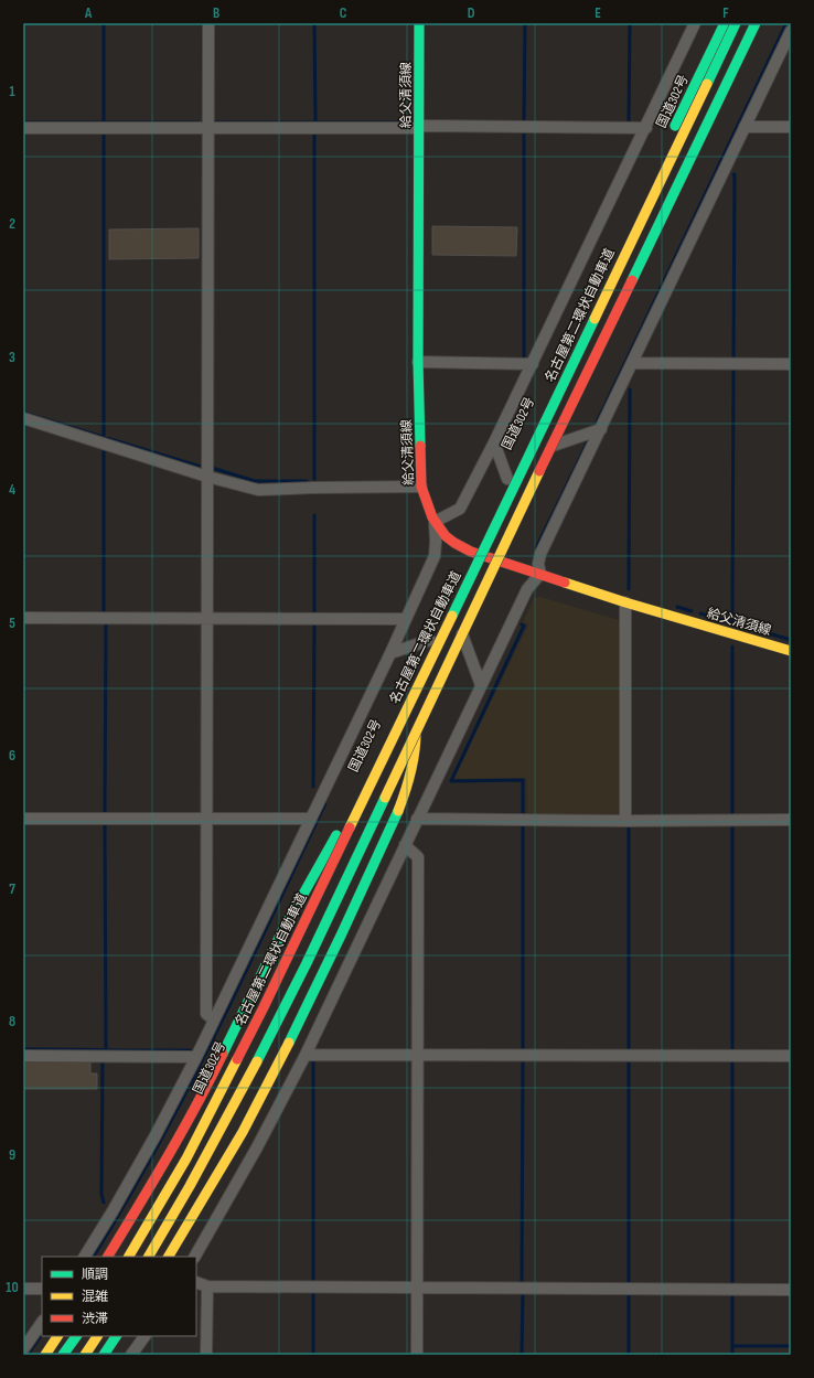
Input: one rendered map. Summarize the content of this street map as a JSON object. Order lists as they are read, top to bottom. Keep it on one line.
{"streets":{"main road":["給父清須線","国道302号","名古屋第二環状自動車道"]},"legend":["順調","混雑","渋滞"],"grid":{"columns":["A","B","C","D","E","F"],"rows":["1","2","3","4","5","6","7","8","9","10"]}}
